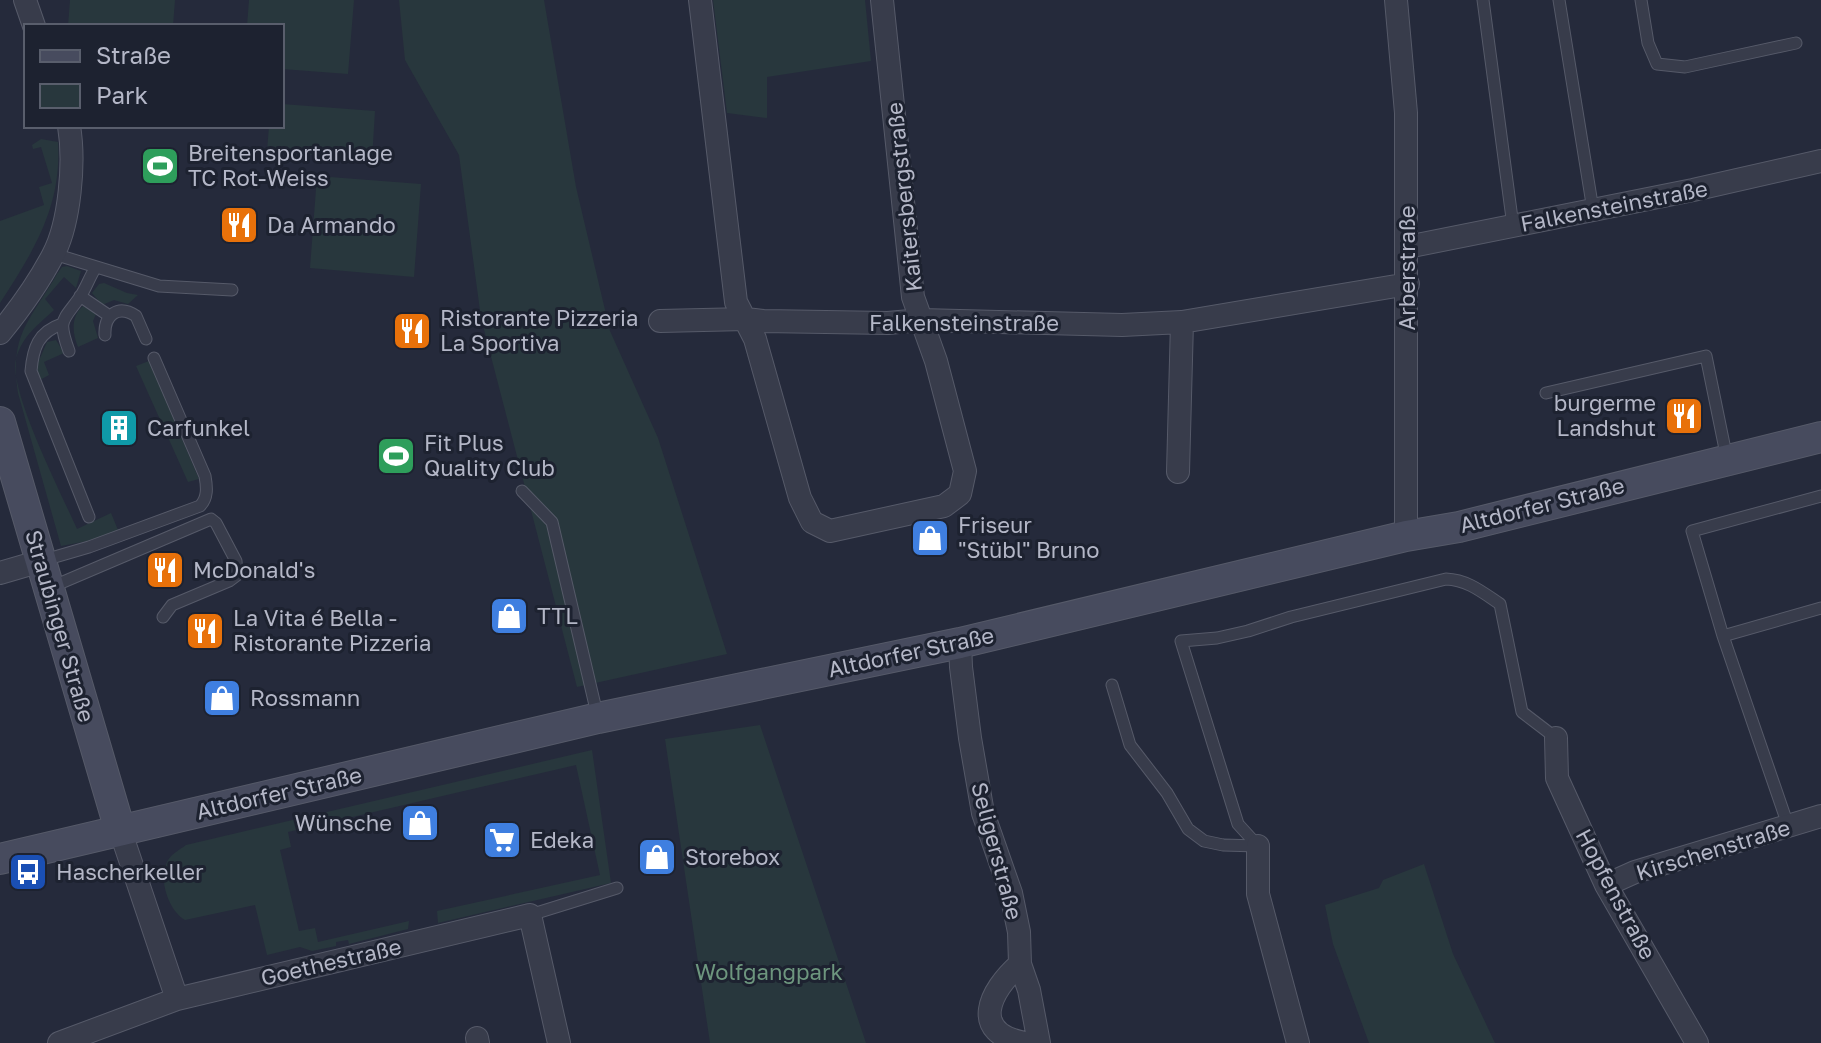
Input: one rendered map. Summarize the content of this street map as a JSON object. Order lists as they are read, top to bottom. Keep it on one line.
{"streets":{"main road":["Altdorfer Straße","Straubinger Straße"],"street":["Kaitersbergstraße","Falkensteinstraße","Arberstraße","Kirschenstraße","Seligerstraße","Hopfenstraße","Goethestraße"]},"crossings":[["Kaitersbergstraße","Falkensteinstraße"],["Falkensteinstraße","Arberstraße"],["Arberstraße","Altdorfer Straße"],["Altdorfer Straße","Straubinger Straße"],["Altdorfer Straße","Seligerstraße"],["Kirschenstraße","Hopfenstraße"]],"parks":["Wolfgangpark"],"places":{"sports":["Breitensportanlage TC Rot-Weiss","Fit Plus Quality Club"],"restaurant":["Da Armando","Ristorante Pizzeria La Sportiva","burgerme Landshut","McDonald's","La Vita é Bella - Ristorante Pizzeria"],"building":["Carfunkel"],"shop":["Friseur \"Stübl\" Bruno","TTL","Rossmann","Wünsche","Storebox"],"supermarket":["Edeka"],"bus stop":["Hascherkeller"]},"legend":["Straße","Park"]}
